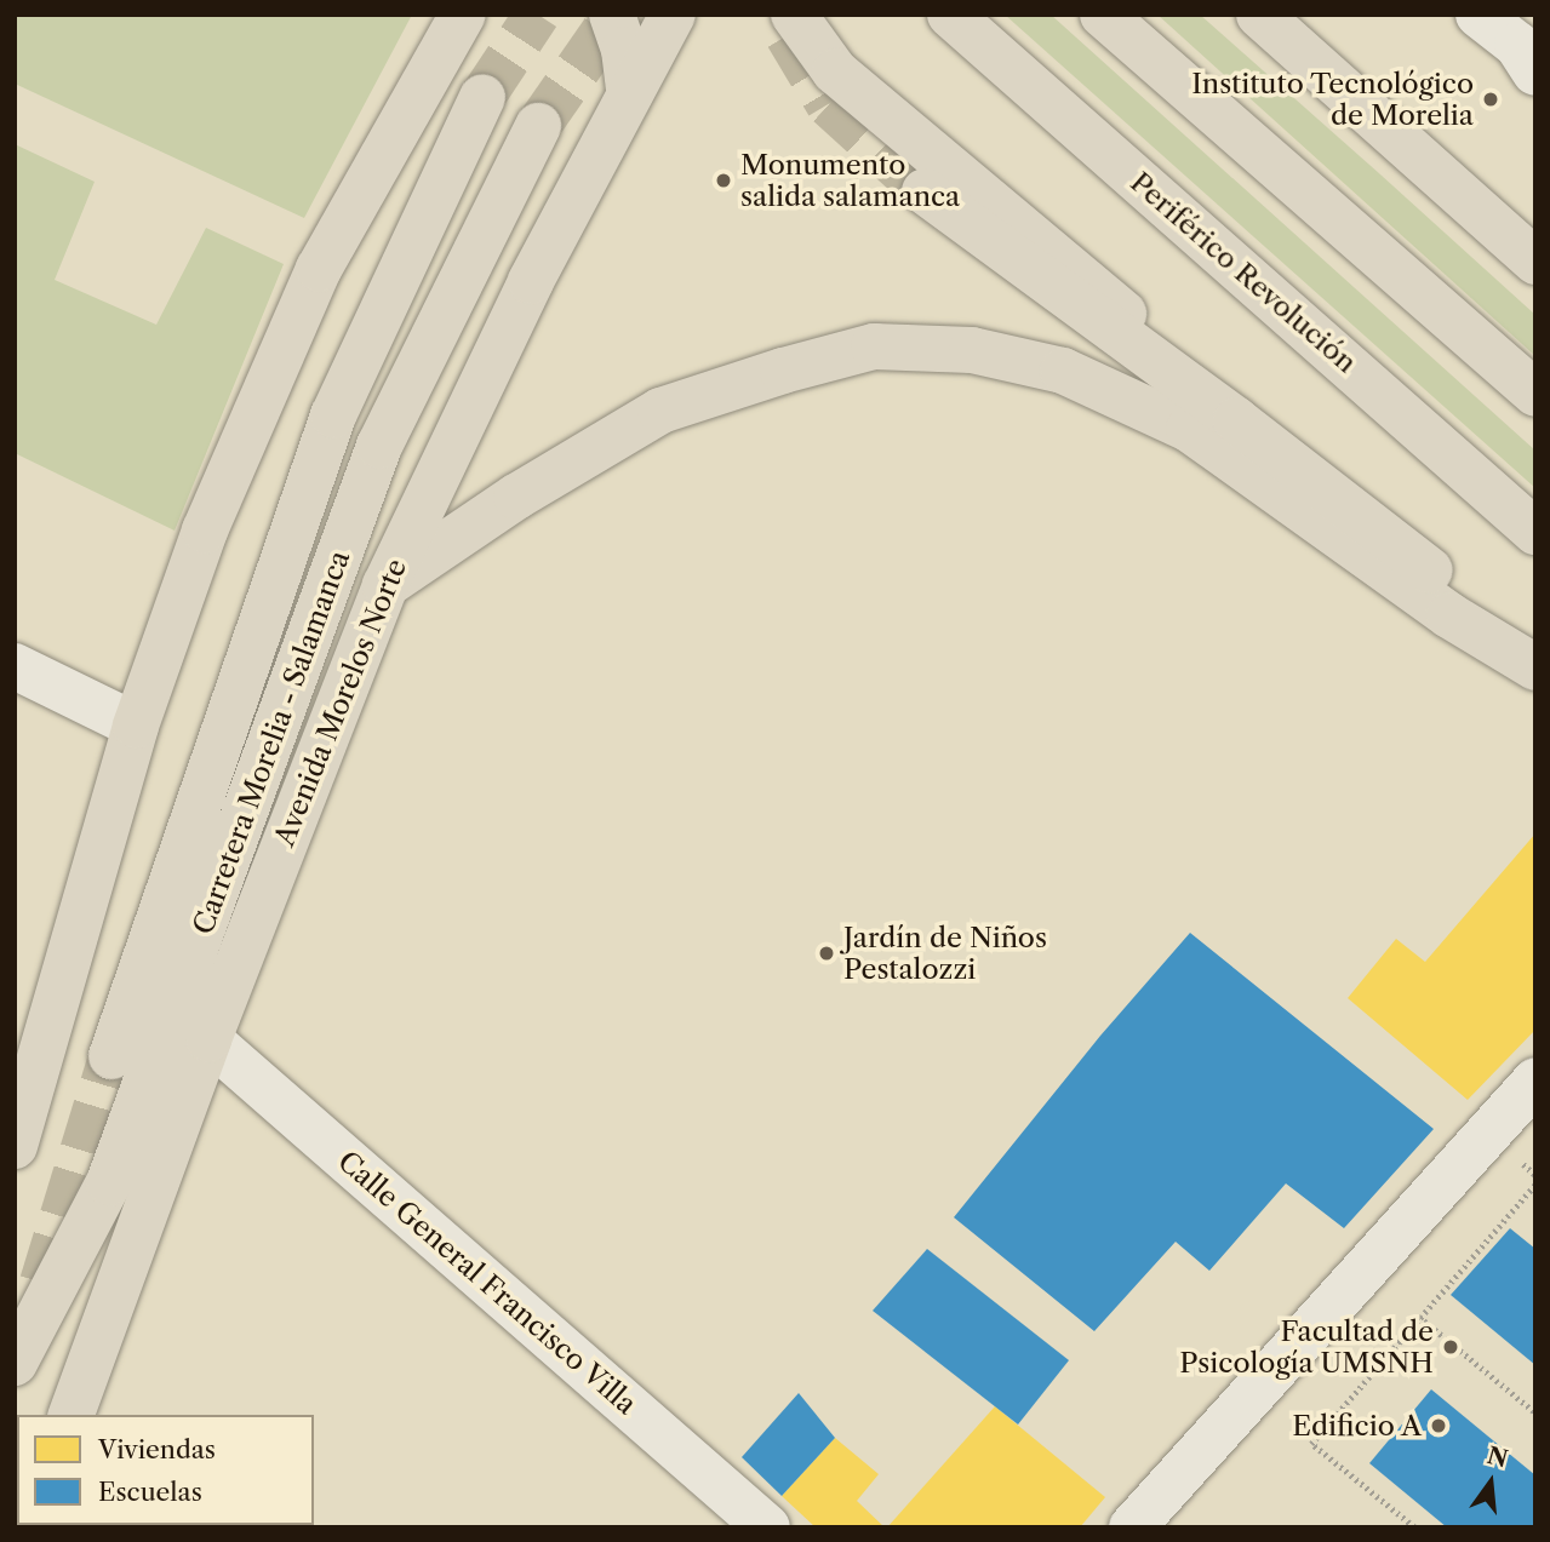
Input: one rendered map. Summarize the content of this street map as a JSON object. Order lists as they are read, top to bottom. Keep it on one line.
{"streets":{"main road":["Periférico Revolución","Avenida Morelos Norte","Carretera Morelia - Salamanca"],"street":["Calle General Francisco Villa"]},"crossings":[["Avenida Morelos Norte","Calle General Francisco Villa"]],"places":["Instituto Tecnológico de Morelia","Monumento salida salamanca","Jardín de Niños Pestalozzi","Facultad de Psicología UMSNH","Edificio A"],"legend":["Viviendas","Escuelas"],"north":"top"}
